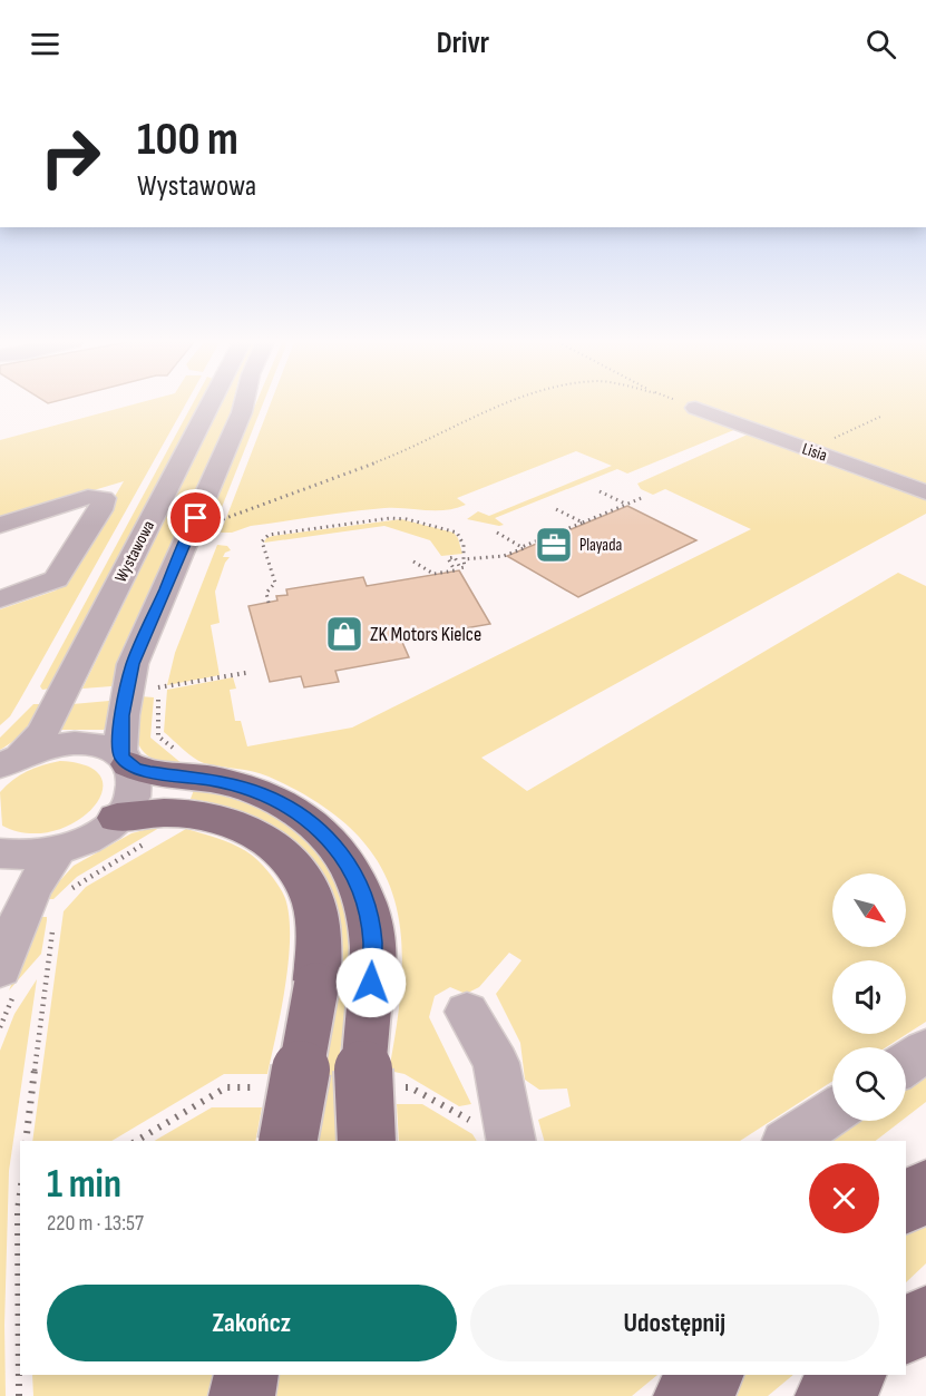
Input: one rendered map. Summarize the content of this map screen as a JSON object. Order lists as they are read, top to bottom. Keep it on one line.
{"streets":{"street":["Lisia","Wystawowa"]},"places":{"office":["Playada"],"shop":["ZK Motors Kielce"]},"north":"bottom right","page":{"header":"Drivr","turn":["100 m","Wystawowa"],"heading":["1 min","220 m · 13:57"],"buttons":["Zakończ","Udostępnij"]}}
